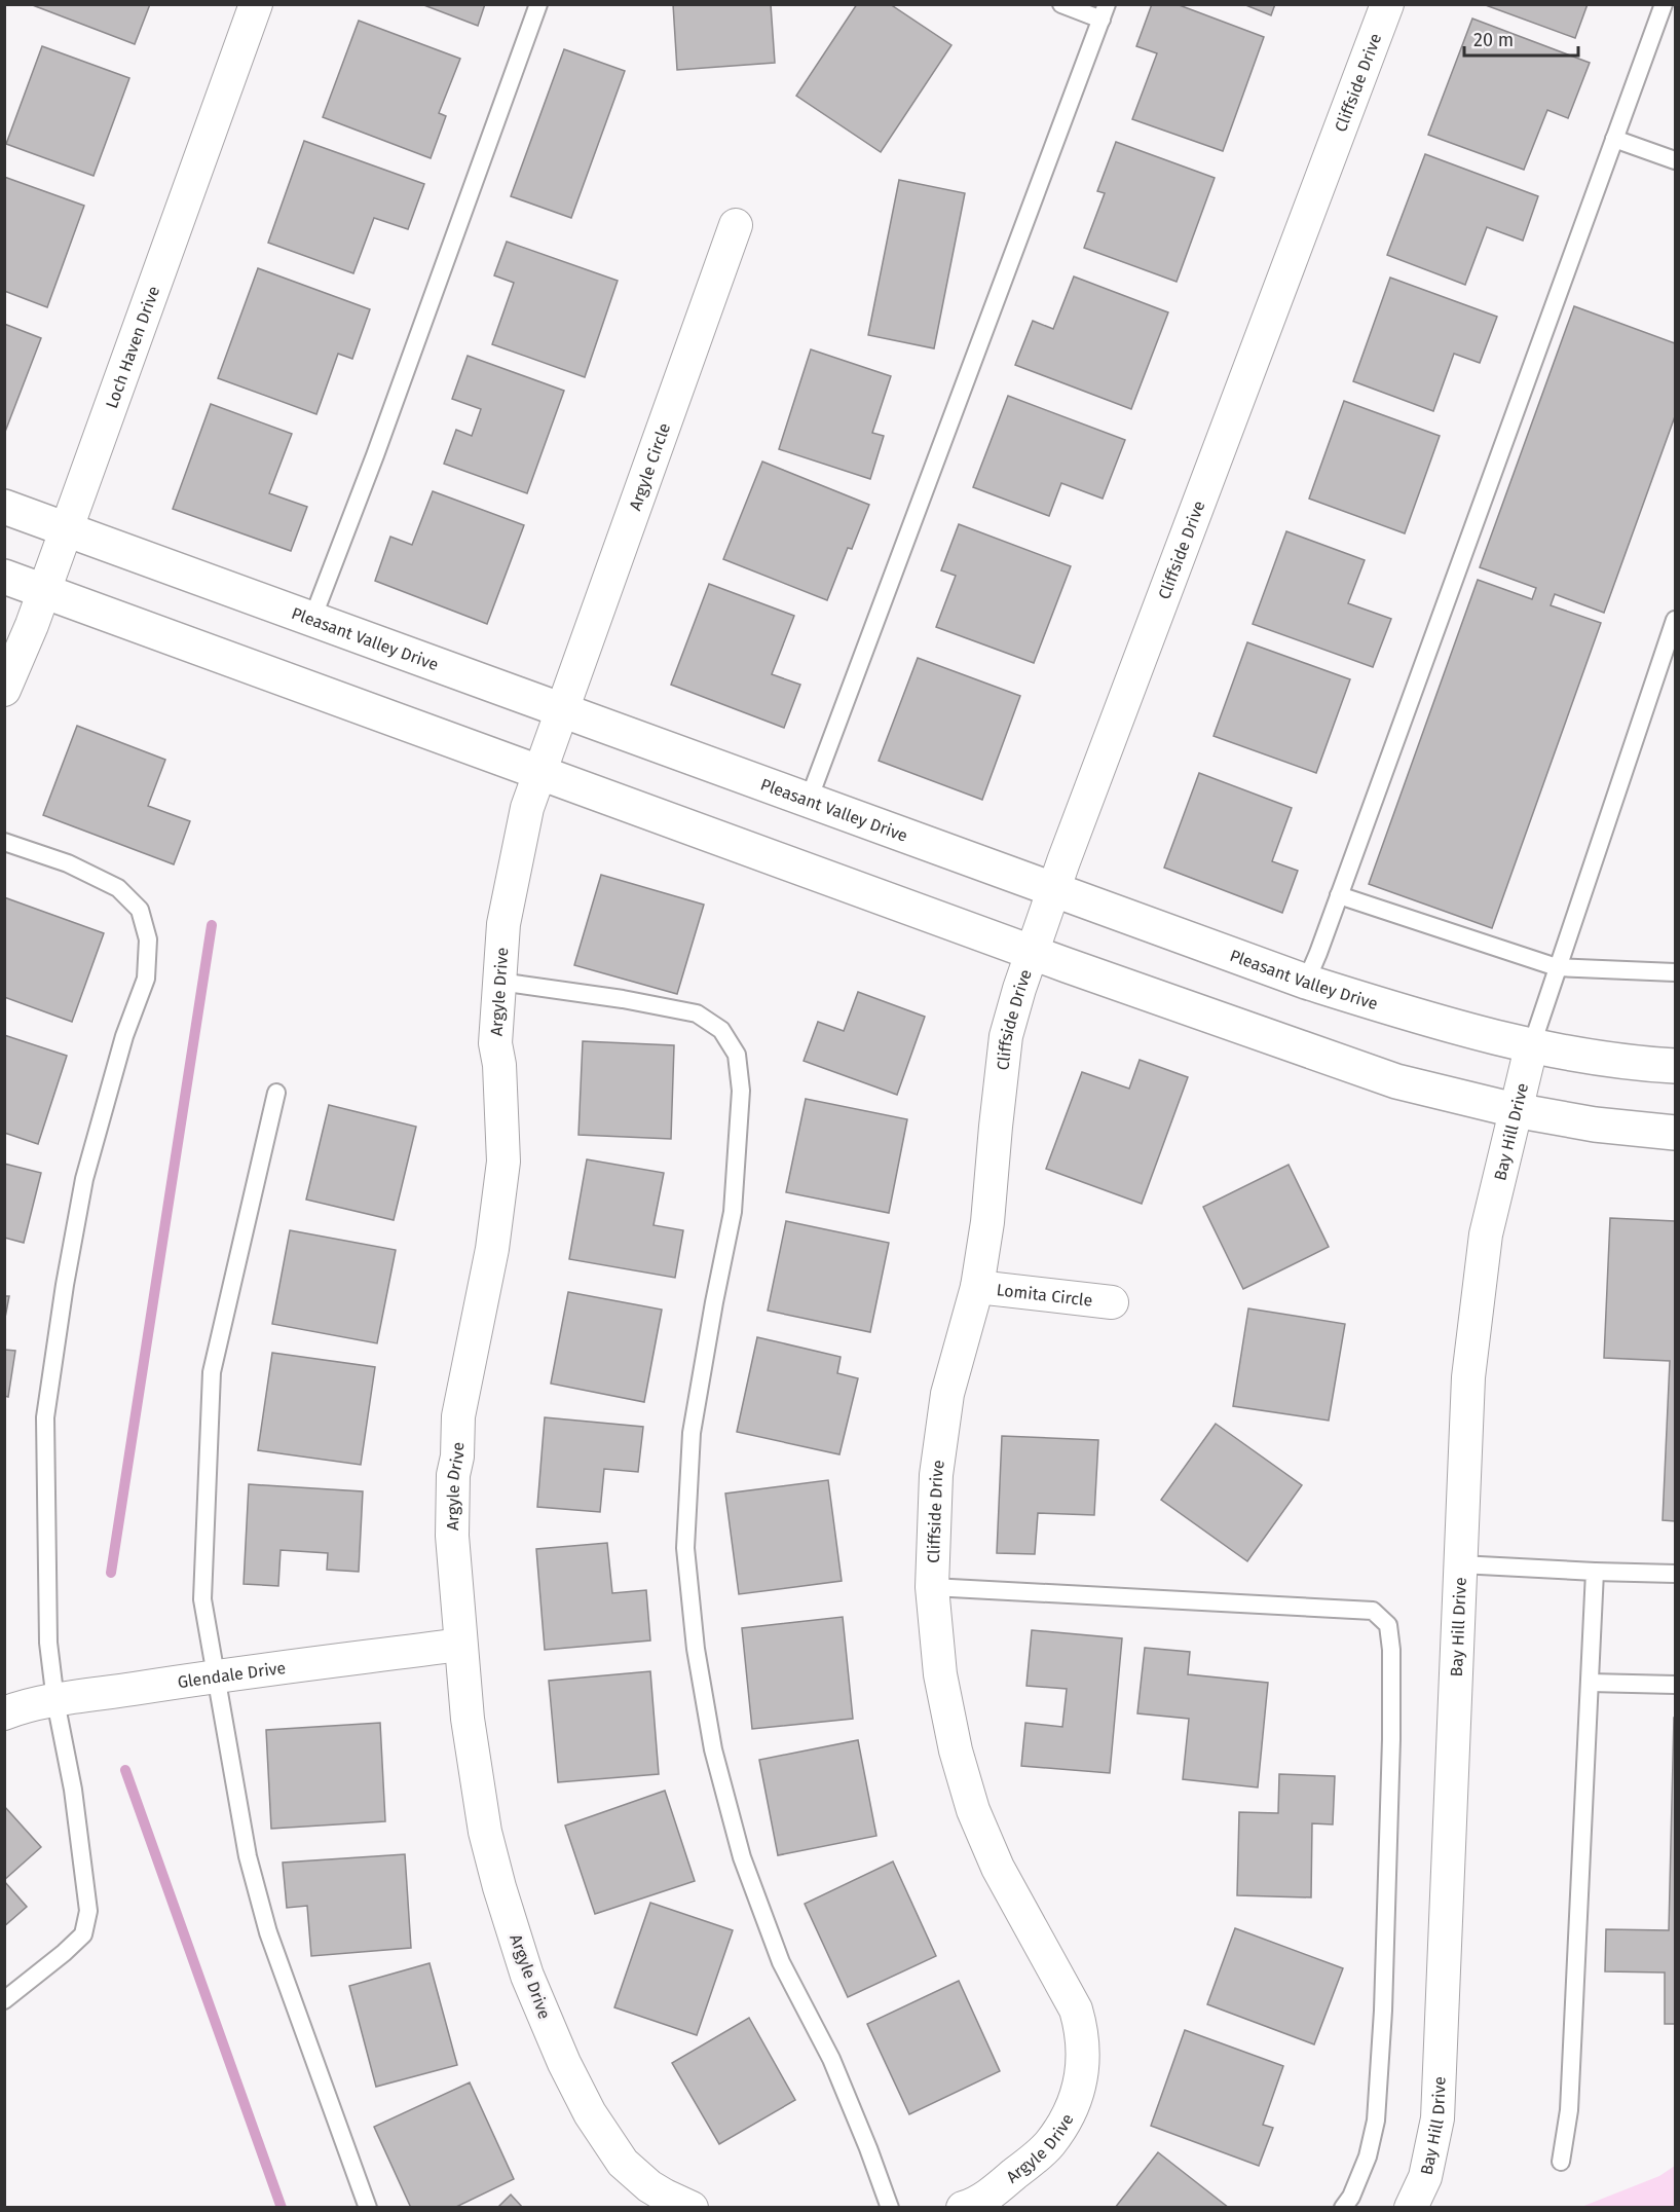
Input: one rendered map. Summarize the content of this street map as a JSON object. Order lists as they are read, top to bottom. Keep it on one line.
{"streets":{"street":["Cliffside Drive","Loch Haven Drive","Argyle Circle","Pleasant Valley Drive","Argyle Drive","Bay Hill Drive","Lomita Circle","Glendale Drive"]},"crossings":[["Cliffside Drive","Pleasant Valley Drive"],["Cliffside Drive","Argyle Drive"],["Cliffside Drive","Lomita Circle"],["Loch Haven Drive","Pleasant Valley Drive"],["Argyle Circle","Pleasant Valley Drive"],["Argyle Circle","Argyle Drive"],["Pleasant Valley Drive","Argyle Drive"],["Pleasant Valley Drive","Bay Hill Drive"],["Argyle Drive","Glendale Drive"]],"scale_bar":"20 m"}
